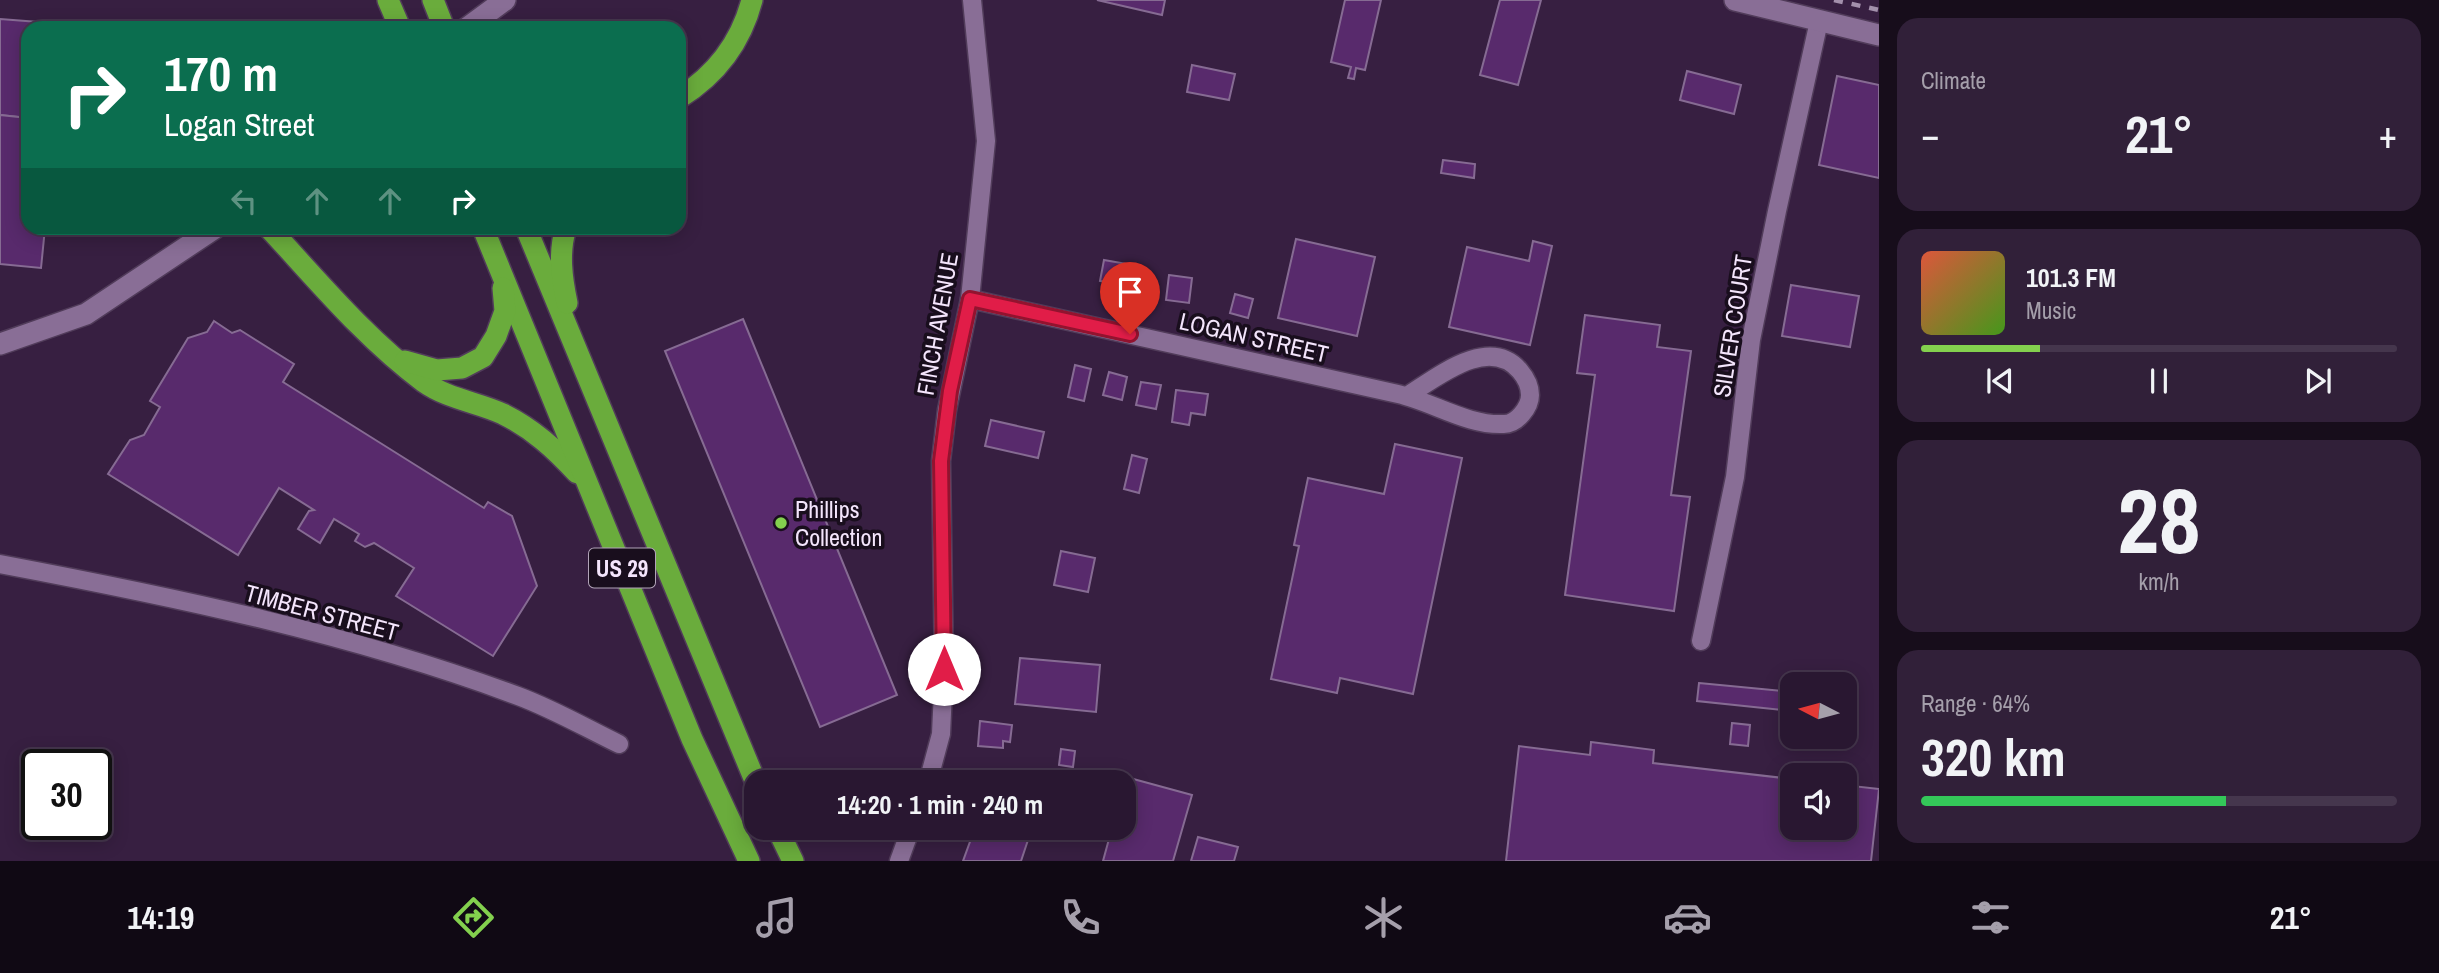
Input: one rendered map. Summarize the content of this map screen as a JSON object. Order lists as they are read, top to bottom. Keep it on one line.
{"streets":{"highway":["US 29"],"street":["FINCH AVENUE","SILVER COURT","LOGAN STREET","TIMBER STREET"]},"crossings":[["FINCH AVENUE","LOGAN STREET"]],"places":["Phillips Collection"],"north":"left","page":{"tile":["Climate",["28","km/h"],["Range · 64%","320 km"]],"turn":["170 m","Logan Street"],"heat":["−","21°","+"],"song":["101.3 FM","Music"],"limit":"30","trip":"14:20 · 1 min · 240 m","tabs":["14:19","21°"]}}
